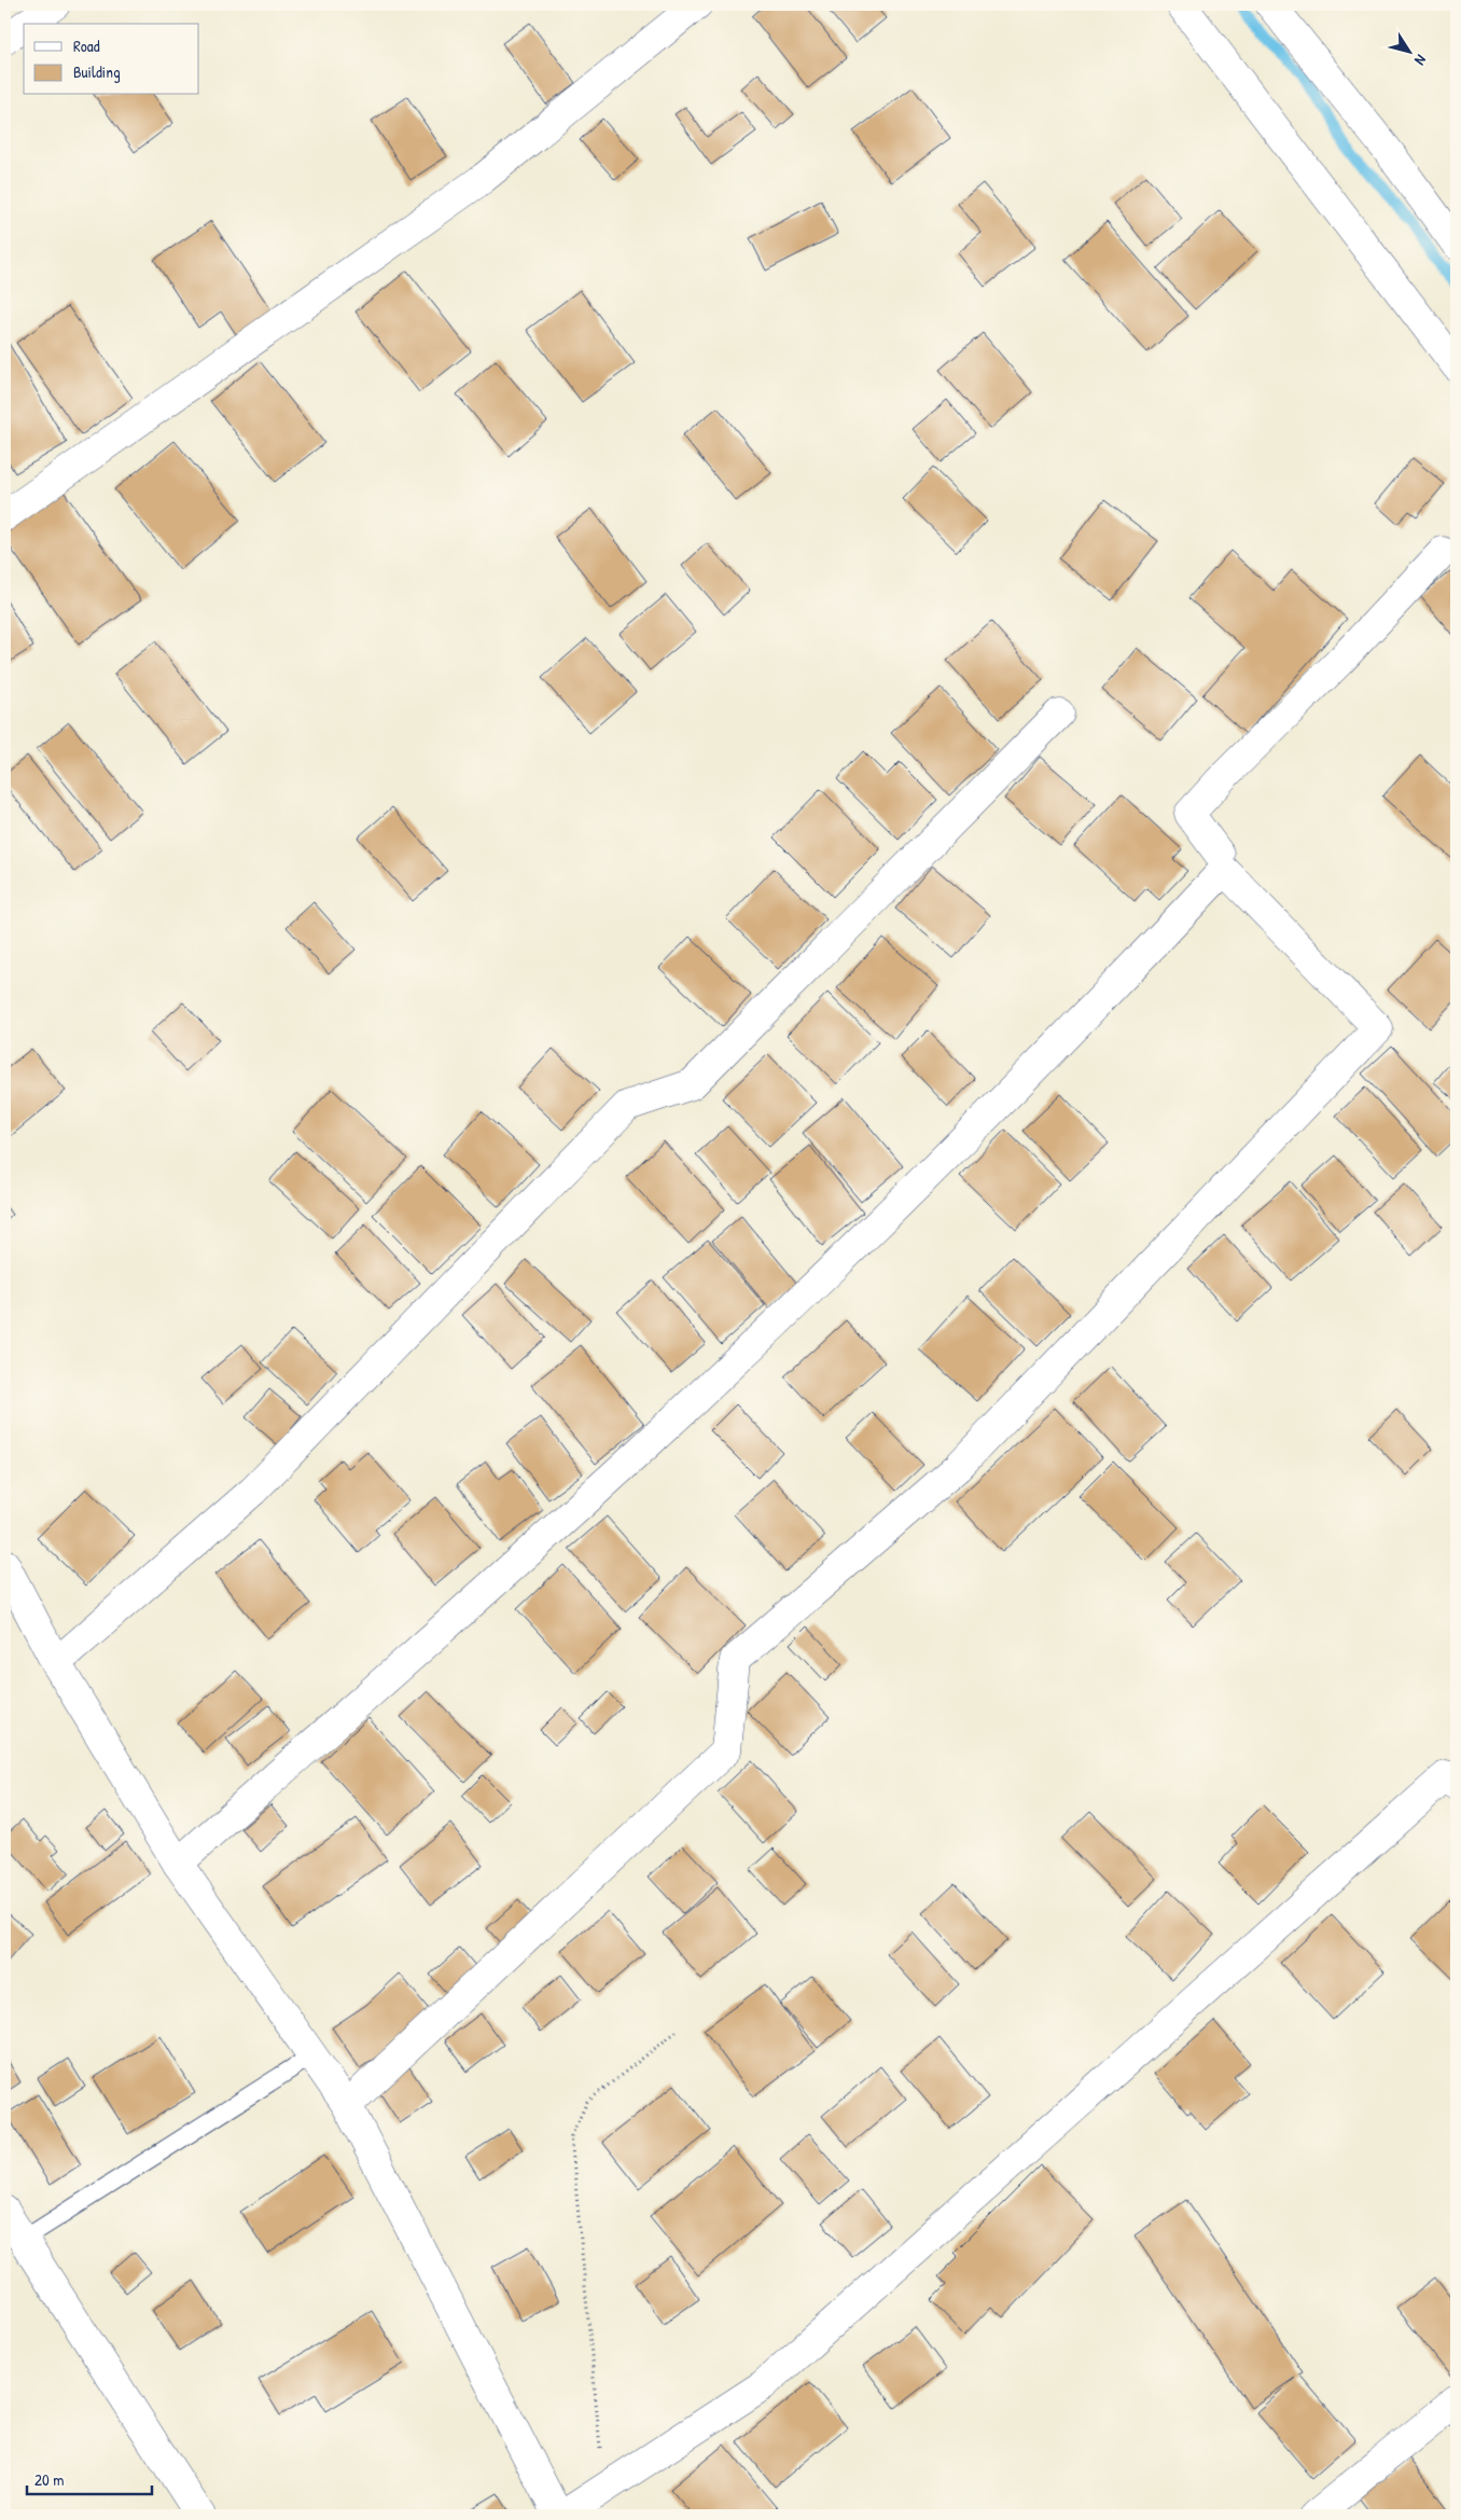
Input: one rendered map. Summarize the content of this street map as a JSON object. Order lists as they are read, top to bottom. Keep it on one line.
{"legend":["Road","Building"],"scale_bar":"20 m","north":"bottom right"}
